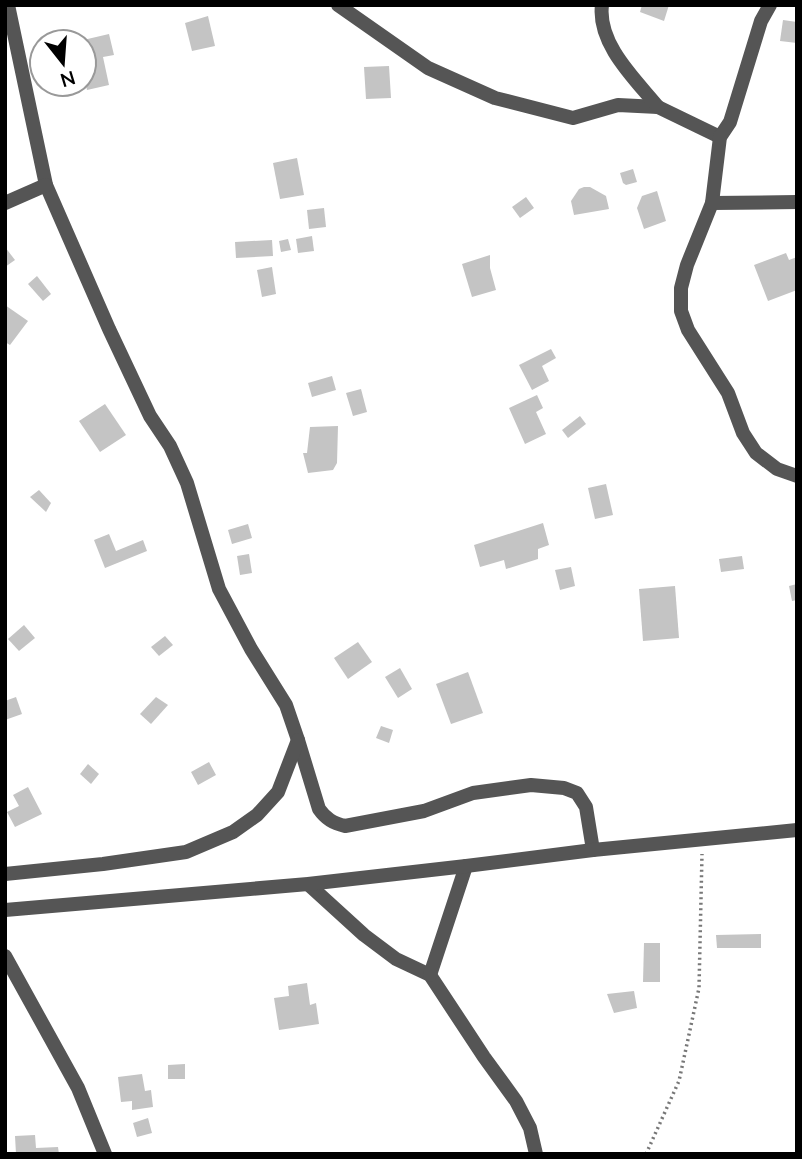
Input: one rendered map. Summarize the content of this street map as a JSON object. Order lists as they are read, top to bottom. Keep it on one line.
{"north":"bottom"}
